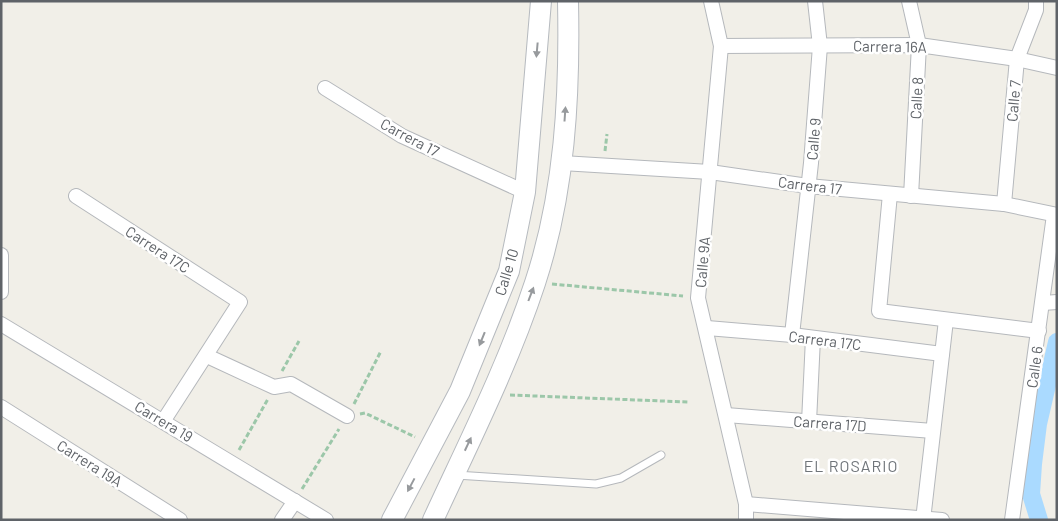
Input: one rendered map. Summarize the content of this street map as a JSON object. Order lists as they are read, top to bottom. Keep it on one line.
{"streets":{"main road":["Calle 10"],"street":["Carrera 16A","Calle 8","Calle 7","Carrera 17","Calle 9","Carrera 17C","Calle 9A","Calle 6","Carrera 19","Carrera 17D","Carrera 19A"]},"crossings":[["Carrera 16A","Calle 8"],["Carrera 16A","Calle 7"],["Carrera 16A","Calle 9"],["Carrera 16A","Calle 9A"],["Calle 8","Carrera 17"],["Calle 7","Carrera 17"],["Carrera 17","Calle 9"],["Carrera 17","Calle 9A"],["Carrera 17","Calle 10"],["Carrera 17","Calle 6"],["Calle 9","Carrera 17C"],["Carrera 17C","Calle 9A"],["Calle 9A","Carrera 17D"]],"districts":["EL ROSARIO"]}
